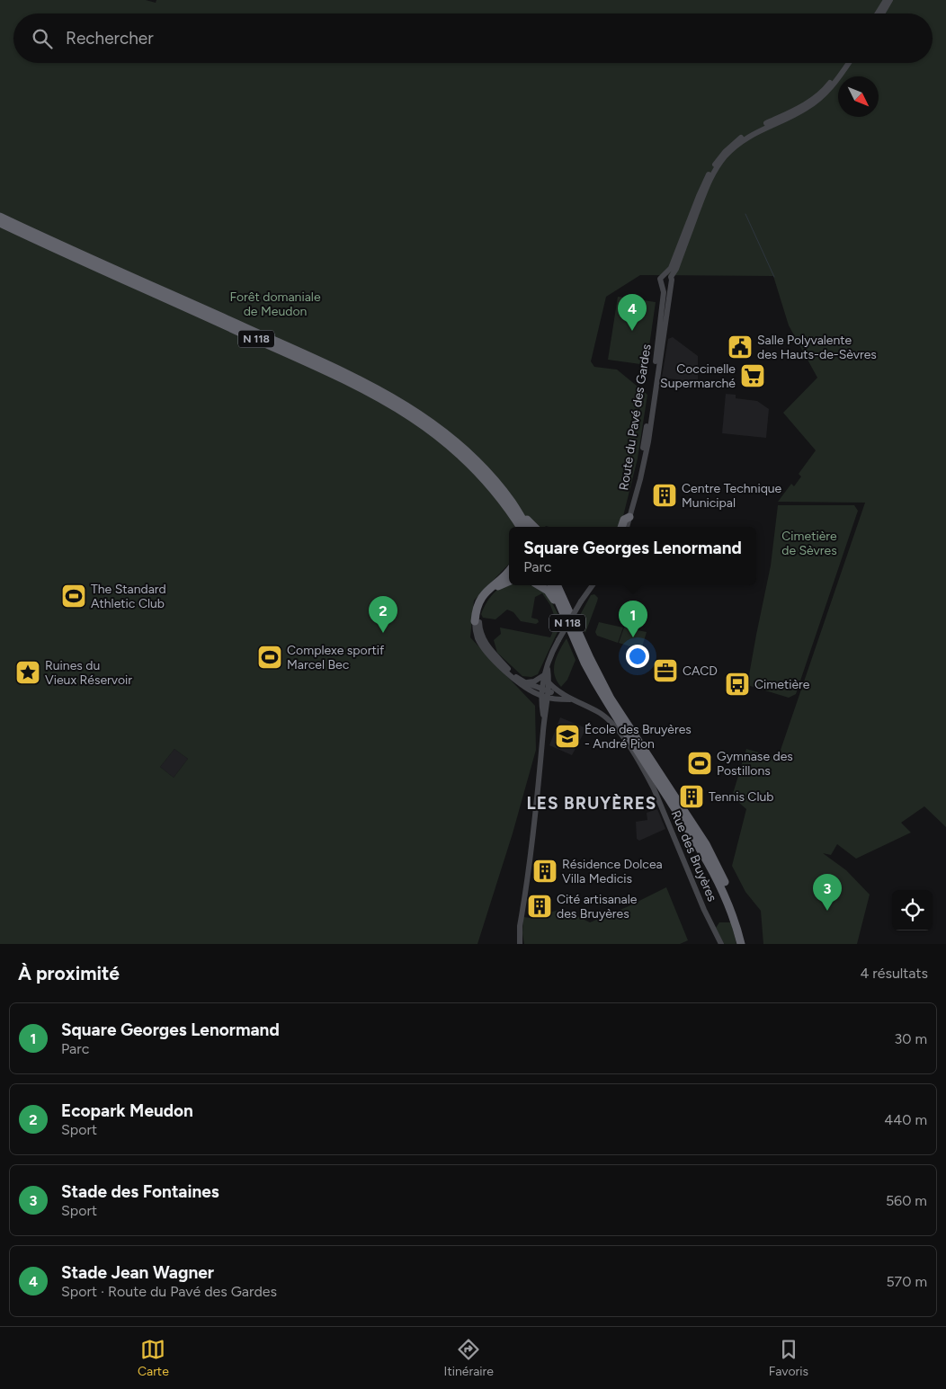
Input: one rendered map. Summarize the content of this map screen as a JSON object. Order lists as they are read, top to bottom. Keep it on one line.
{"streets":{"highway":["N 118"],"main road":["Route du Pavé des Gardes","Rue des Bruyères"]},"districts":["LES BRUYÈRES"],"parks":["Forêt domaniale de Meudon","Cimetière de Sèvres"],"places":{"public building":["Salle Polyvalente des Hauts-de-Sèvres"],"supermarket":["Coccinelle Supermarché"],"building":["Centre Technique Municipal","Tennis Club","Résidence Dolcea Villa Medicis","Cité artisanale des Bruyères"],"sports":["The Standard Athletic Club","Complexe sportif Marcel Bec","Gymnase des Postillons"],"office":["CACD"],"place":["Ruines du Vieux Réservoir"],"bus stop":["Cimetière"],"school or university":["École des Bruyères - André Pion"]},"north":"bottom right","page":{"search":"Rechercher","pins":["4","2","1","3"],"popup":["Square Georges Lenormand","Parc"],"heading":["À proximité","4 résultats"],"list":[{"mark":"1","name":"Square Georges Lenormand","note":"Parc","value":"30 m"},{"mark":"2","name":"Ecopark Meudon","note":"Sport","value":"440 m"},{"mark":"3","name":"Stade des Fontaines","note":"Sport","value":"560 m"},{"mark":"4","name":"Stade Jean Wagner","note":"Sport · Route du Pavé des Gardes","value":"570 m"}],"nav":["Carte","Itinéraire","Favoris"]}}
